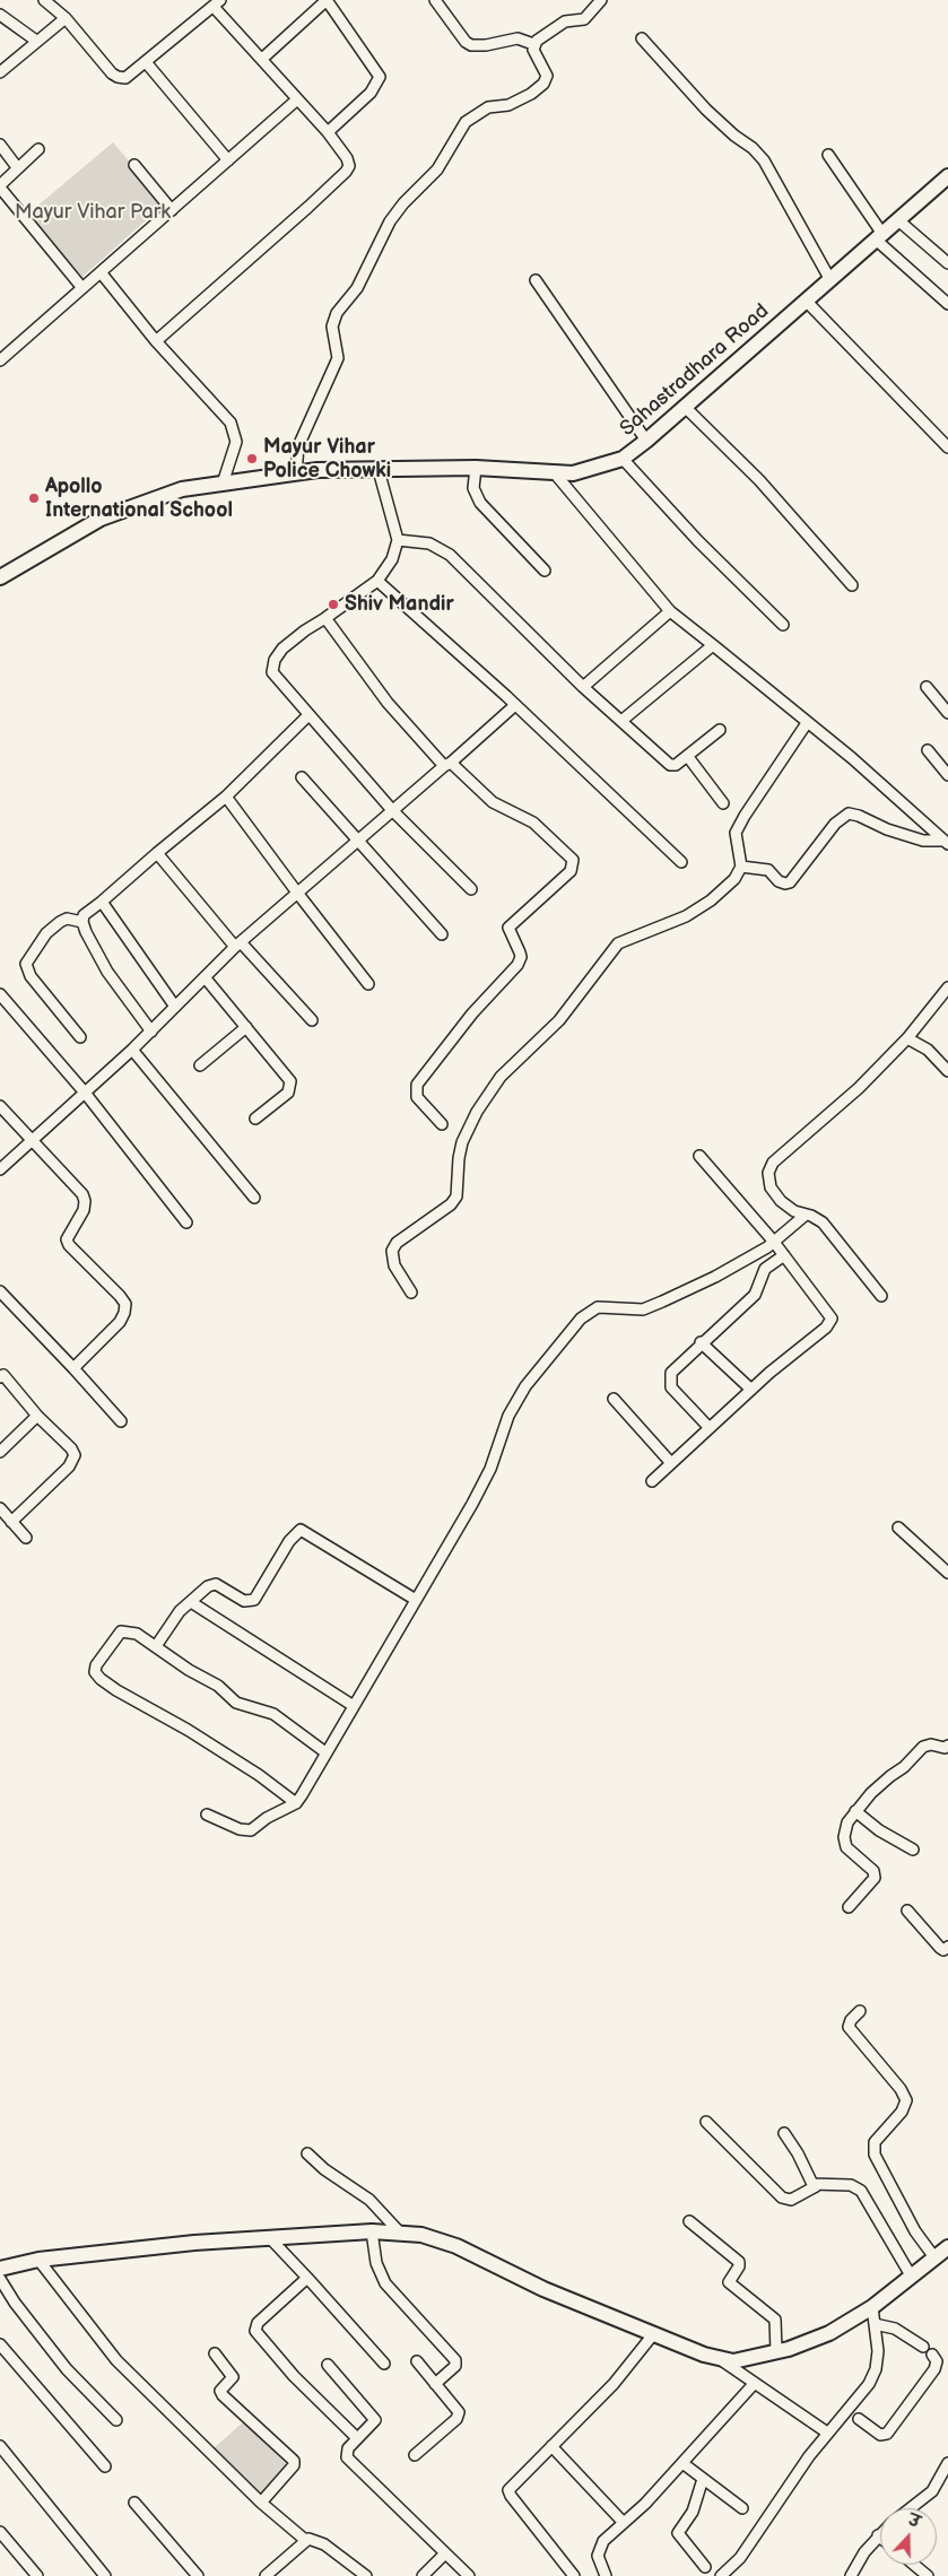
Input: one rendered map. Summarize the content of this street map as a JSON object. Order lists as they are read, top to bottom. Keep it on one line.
{"streets":{"main road":["Sahastradhara Road"]},"parks":["Mayur Vihar Park"],"places":["Mayur Vihar Police Chowki","Apollo International School","Shiv Mandir"],"north":"top"}
